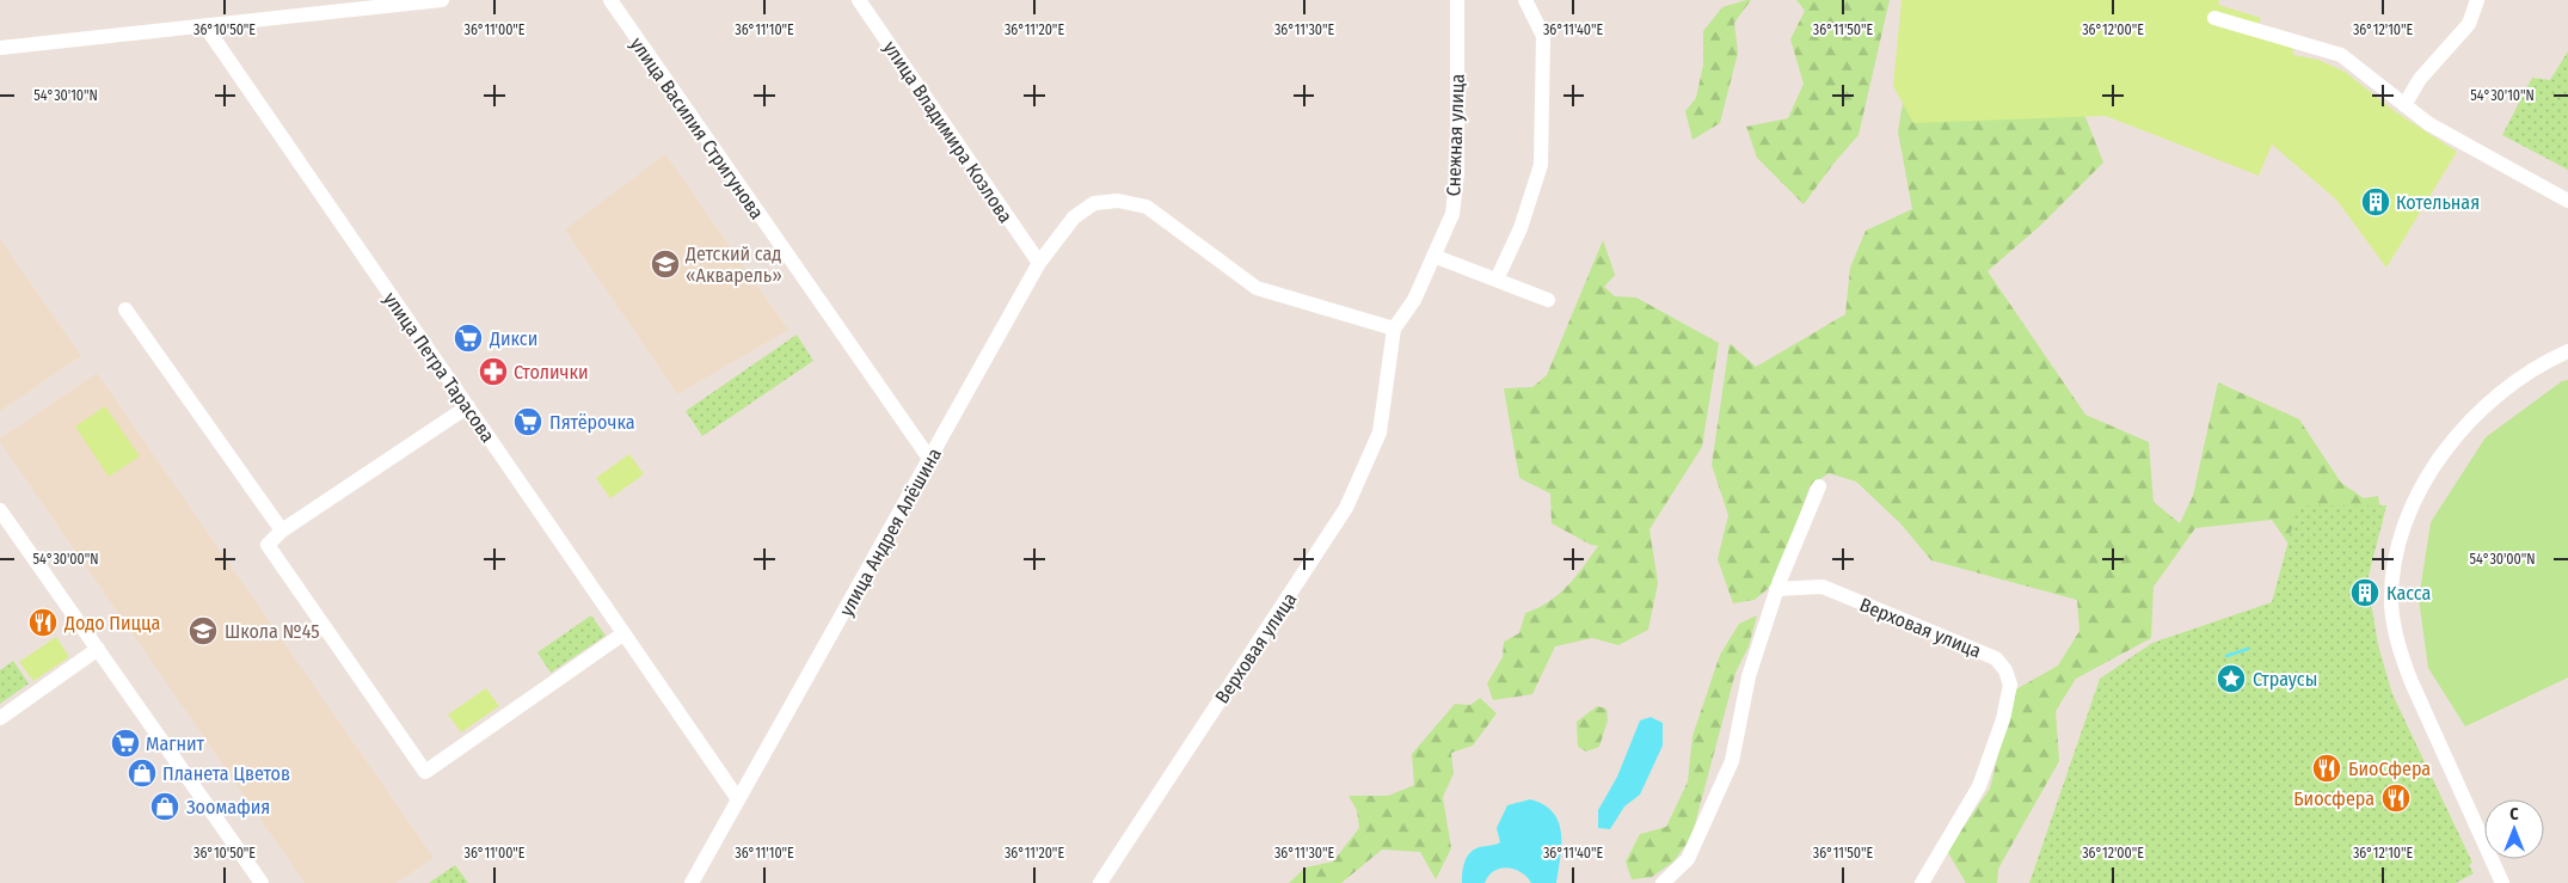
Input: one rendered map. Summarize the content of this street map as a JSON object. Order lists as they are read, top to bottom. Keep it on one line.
{"streets":{"street":["улица Василия Стригунова","улица Владимира Козлова","Снежная улица","улица Петра Тарасова","улица Андрея Алёшина","Верховая улица"]},"crossings":[["улица Василия Стригунова","улица Андрея Алёшина"],["улица Владимира Козлова","улица Андрея Алёшина"],["Снежная улица","улица Андрея Алёшина"],["Снежная улица","Верховая улица"],["улица Петра Тарасова","улица Андрея Алёшина"],["улица Андрея Алёшина","Верховая улица"]],"places":{"building":["Котельная","Касса"],"school or university":["Детский сад «Акварель»","Школа №45"],"supermarket":["Дикси","Пятёрочка","Магнит"],"pharmacy":["Столички"],"restaurant":["Додо Пицца","БиоСфера","Биосфера"],"place":["Страусы"],"shop":["Планета Цветов","Зоомафия"]},"north":"top","coordinates":["36°10'50\"E","36°11'00\"E","36°11'10\"E","36°11'20\"E","36°11'30\"E","36°11'40\"E","36°11'50\"E","36°12'00\"E","36°12'10\"E","54°30'10\"N","54°30'00\"N"]}
